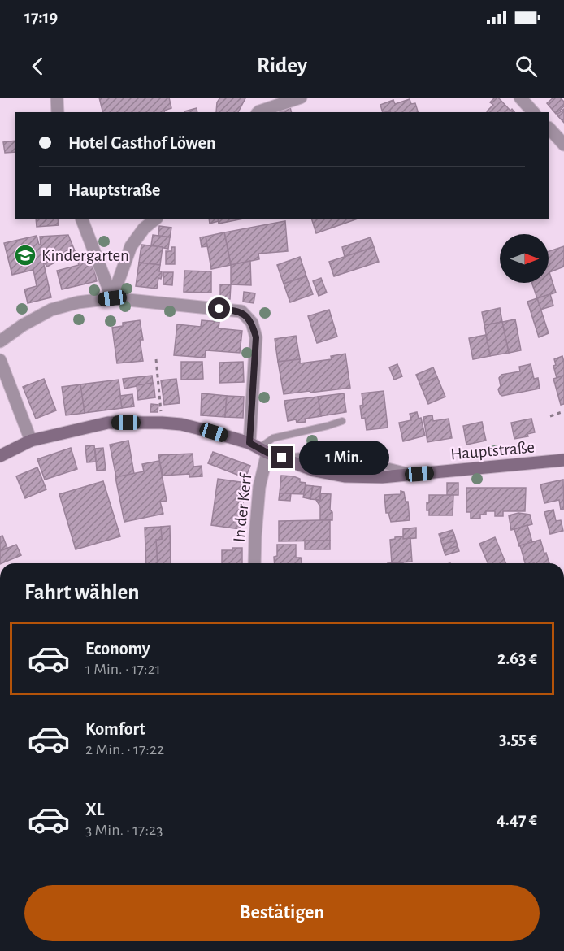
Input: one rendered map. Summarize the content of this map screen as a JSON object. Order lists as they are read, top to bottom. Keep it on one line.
{"streets":{"street":["Hauptstraße","In der Kerf"]},"crossings":[["Hauptstraße","In der Kerf"]],"places":{"school or university":["Kindergarten"]},"north":"right","page":{"status":"17:19","header":"Ridey","banner":["Hotel Gasthof Löwen","Hauptstraße"],"bubble":"1 Min.","heading":"Fahrt wählen","list":[{"name":"Economy","note":"1 Min. · 17:21","value":"2.63 €"},{"name":"Komfort","note":"2 Min. · 17:22","value":"3.55 €"},{"name":"XL","note":"3 Min. · 17:23","value":"4.47 €"}],"buttons":"Bestätigen"}}
